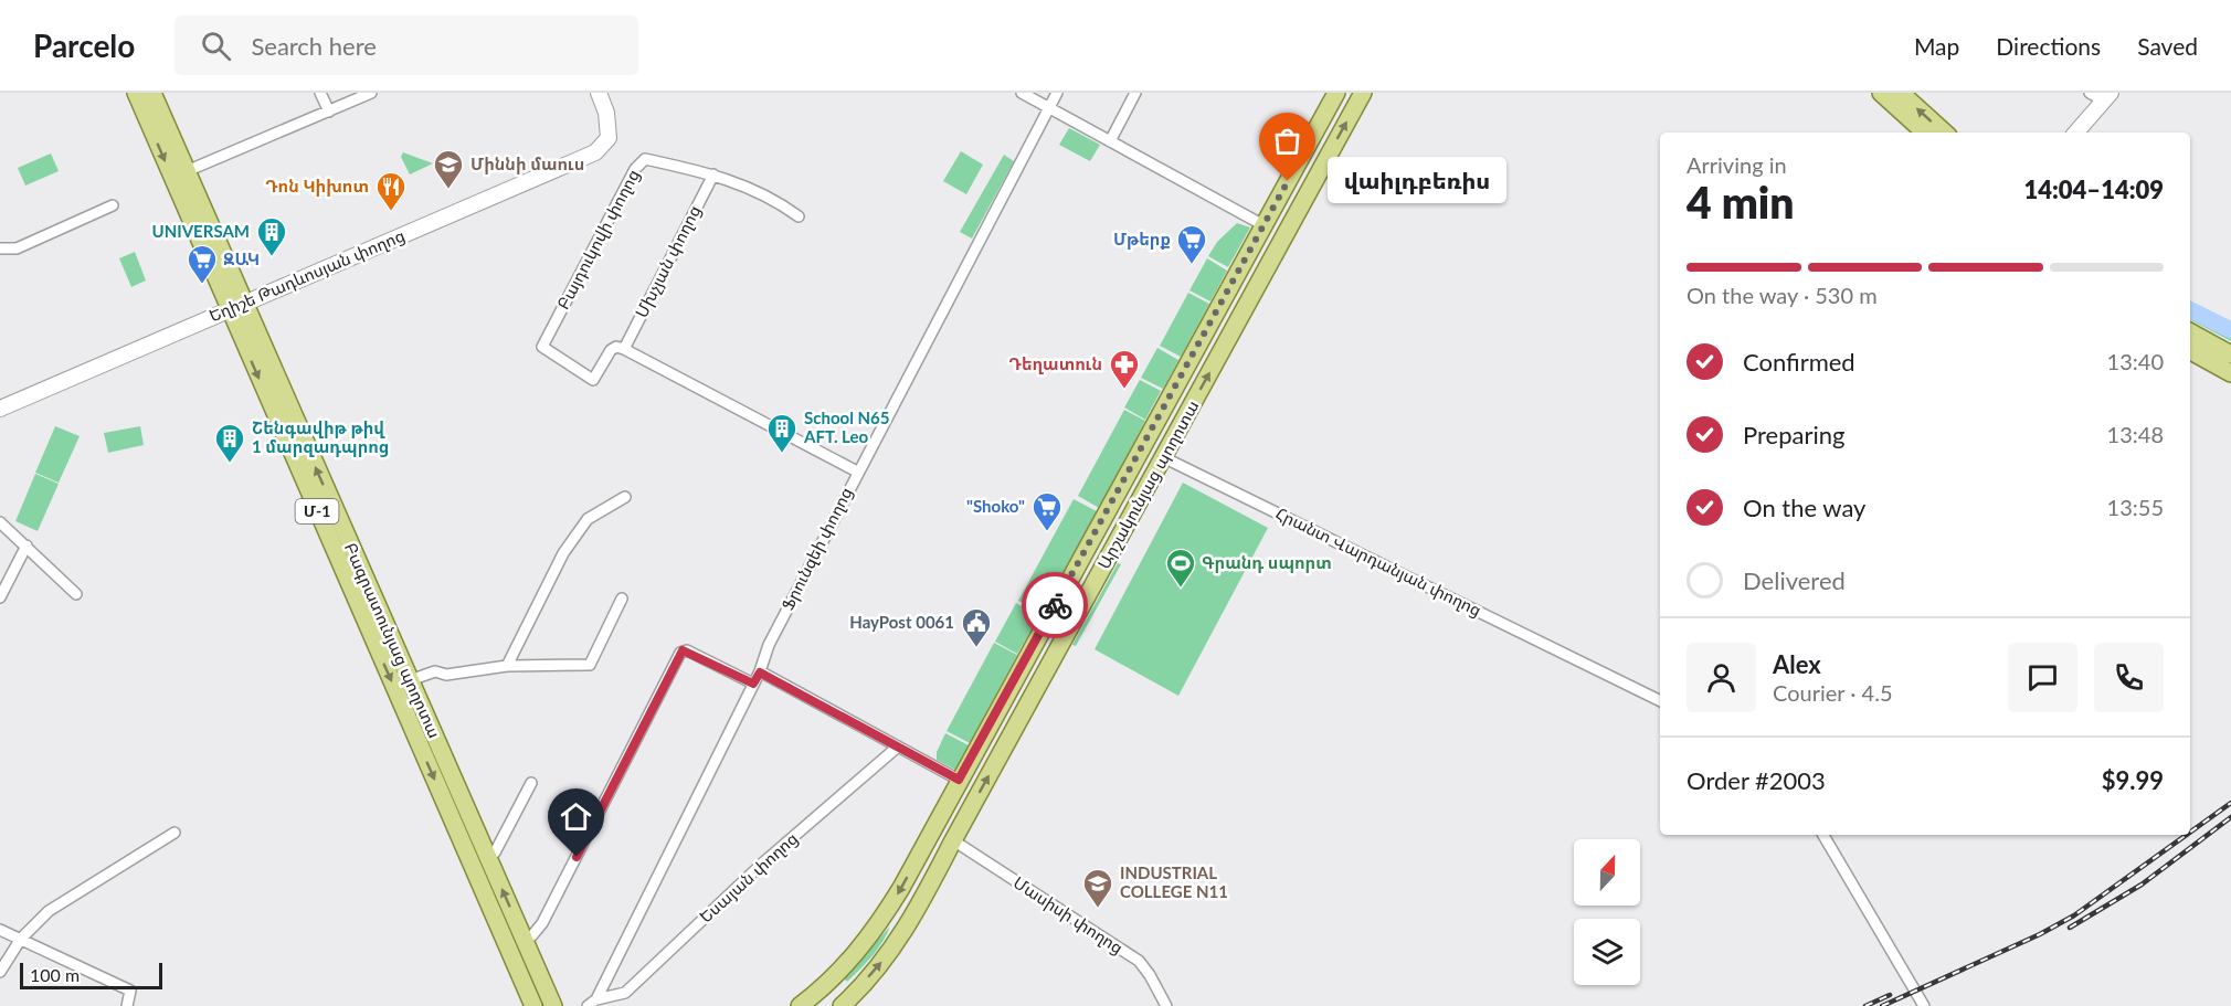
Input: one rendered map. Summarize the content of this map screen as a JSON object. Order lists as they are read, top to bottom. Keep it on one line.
{"streets":{"main road":["Արշակունյաց պողոտա","Մ-1","Բագրատունյաց պողոտա"],"street":["Բայդուկովի փողոց","Մխչյան փողոց","Եղիշե Թադևոսյան փողոց","Ֆրունզեի փողոց","Հրանտ Վարդանյան փողոց","Եսայան փողոց","Մասիսի փողոց"]},"crossings":[["Բայդուկովի փողոց","Մխչյան փողոց"],["Եղիշե Թադևոսյան փողոց","Բագրատունյաց պողոտա"],["Արշակունյաց պողոտա","Հրանտ Վարդանյան փողոց"],["Արշակունյաց պողոտա","Մասիսի փողոց"],["Ֆրունզեի փողոց","Եսայան փողոց"]],"places":{"other":["վաիլդբեռիս"],"school or university":["Միննի մաուս","INDUSTRIAL COLLEGE N11"],"restaurant":["Դոն Կիխոտ"],"building":["UNIVERSAM","School N65 AFT. Leo","Շենգավիթ թիվ 1 մարզադպրոց"],"supermarket":["Մթերք","ԶԱԿ","\"Shoko\""],"pharmacy":["Դեղատուն"],"sports":["Գրանդ սպորտ"],"public building":["HayPost 0061"]},"scale_bar":"100 m","north":"top","page":{"header":"Parcelo","search":"Search here","nav":["Map","Directions","Saved"],"heading":["4 min","Arriving in","14:04–14:09"],"panel":["Alex","Courier · 4.5","Order #2003","$9.99"],"bubble":"վաիլդբեռիս","bar":"On the way · 530 m","list":[["Confirmed","13:40"],["Preparing","13:48"],["On the way","13:55"],"Delivered"],"scale":"100 m"}}
